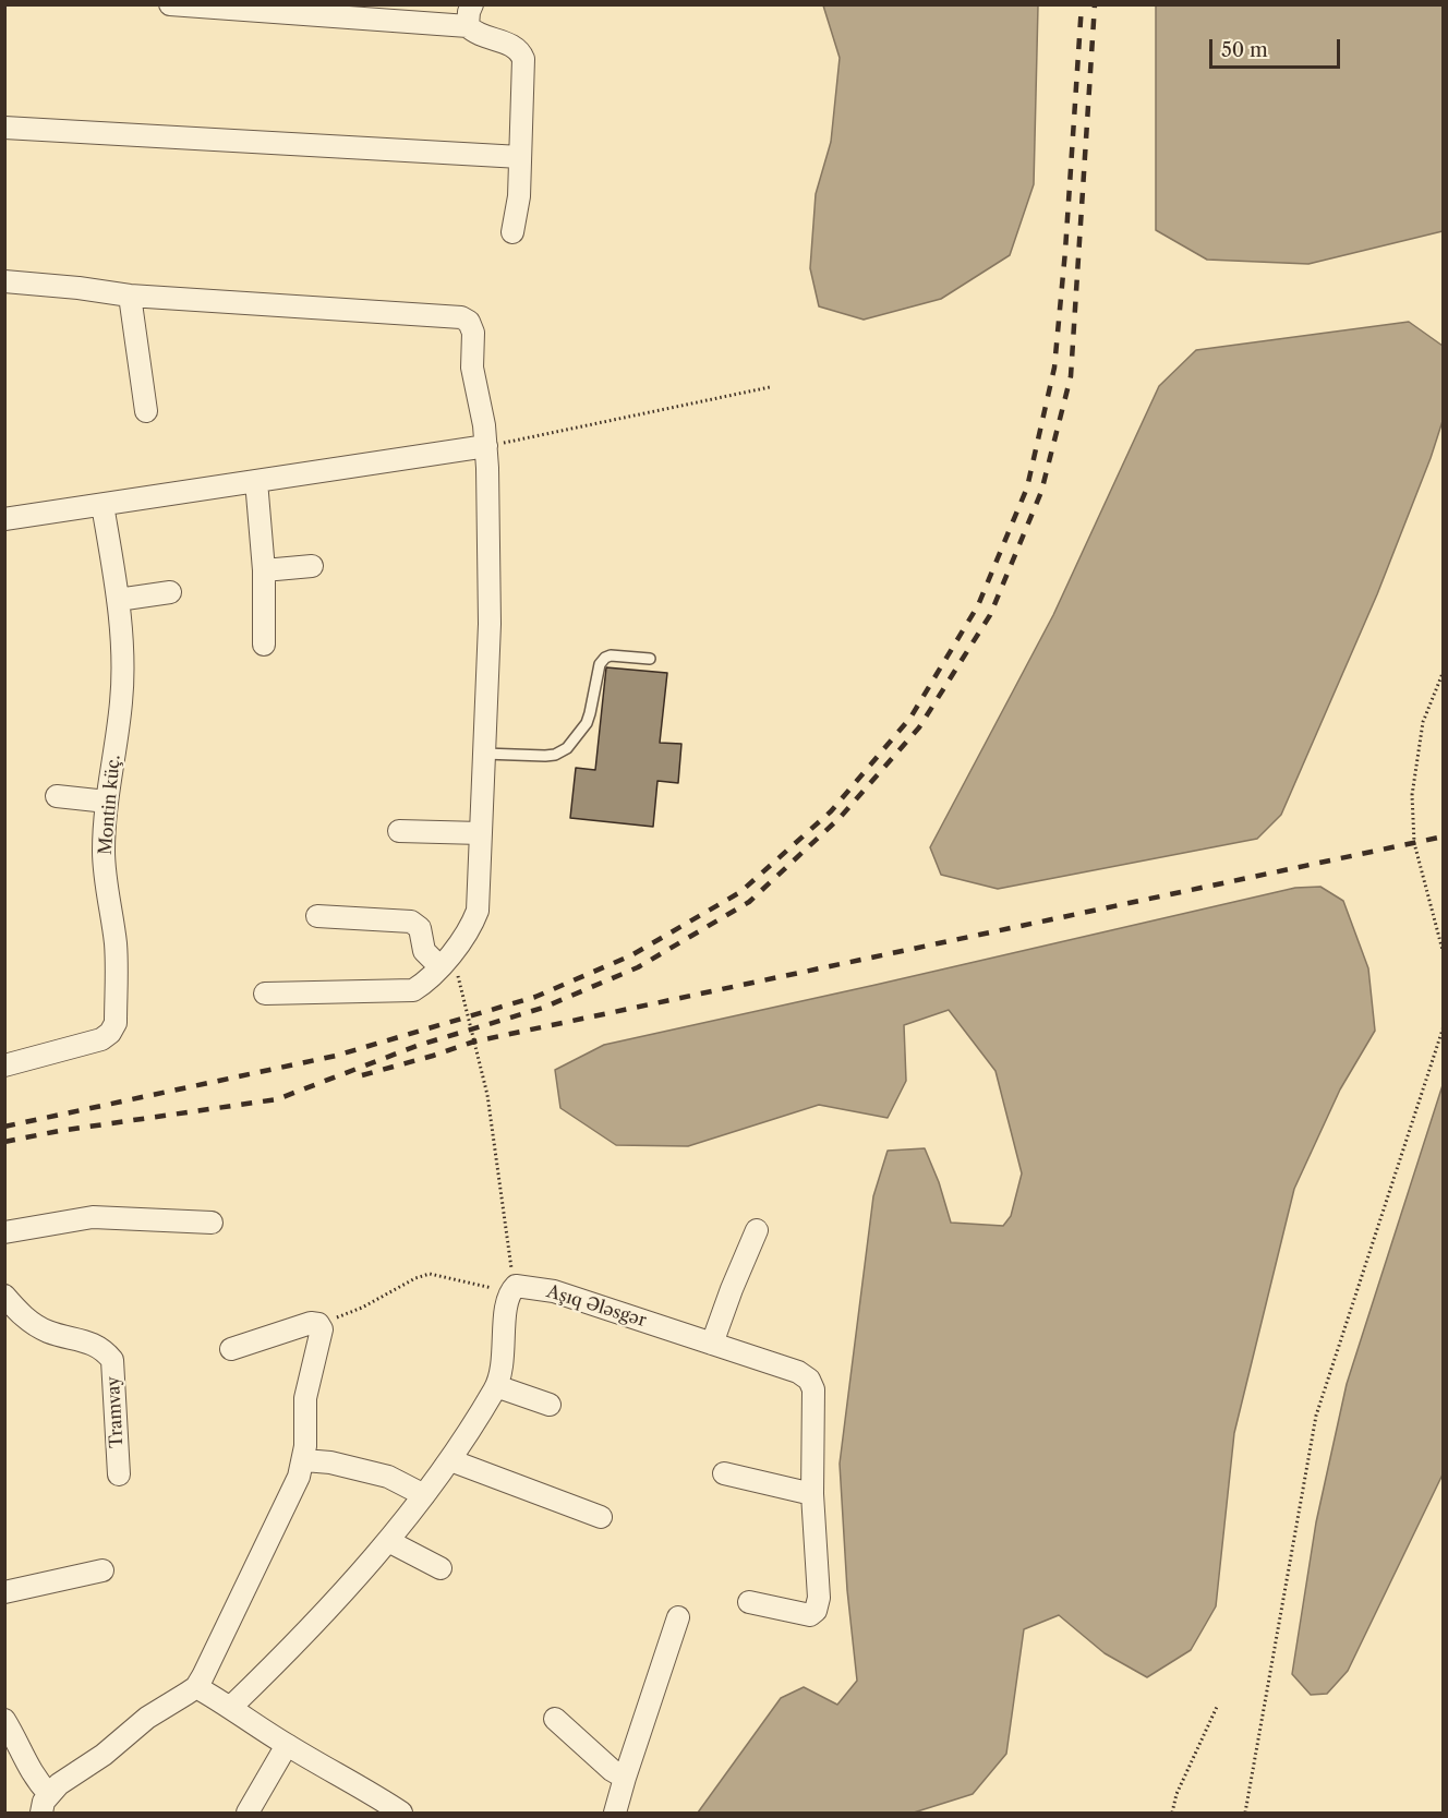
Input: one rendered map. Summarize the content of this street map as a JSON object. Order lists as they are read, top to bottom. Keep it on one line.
{"streets":{"street":["Montin küç.","Aşıq Ələsgər","Tramvay"]},"scale_bar":"50 m"}
